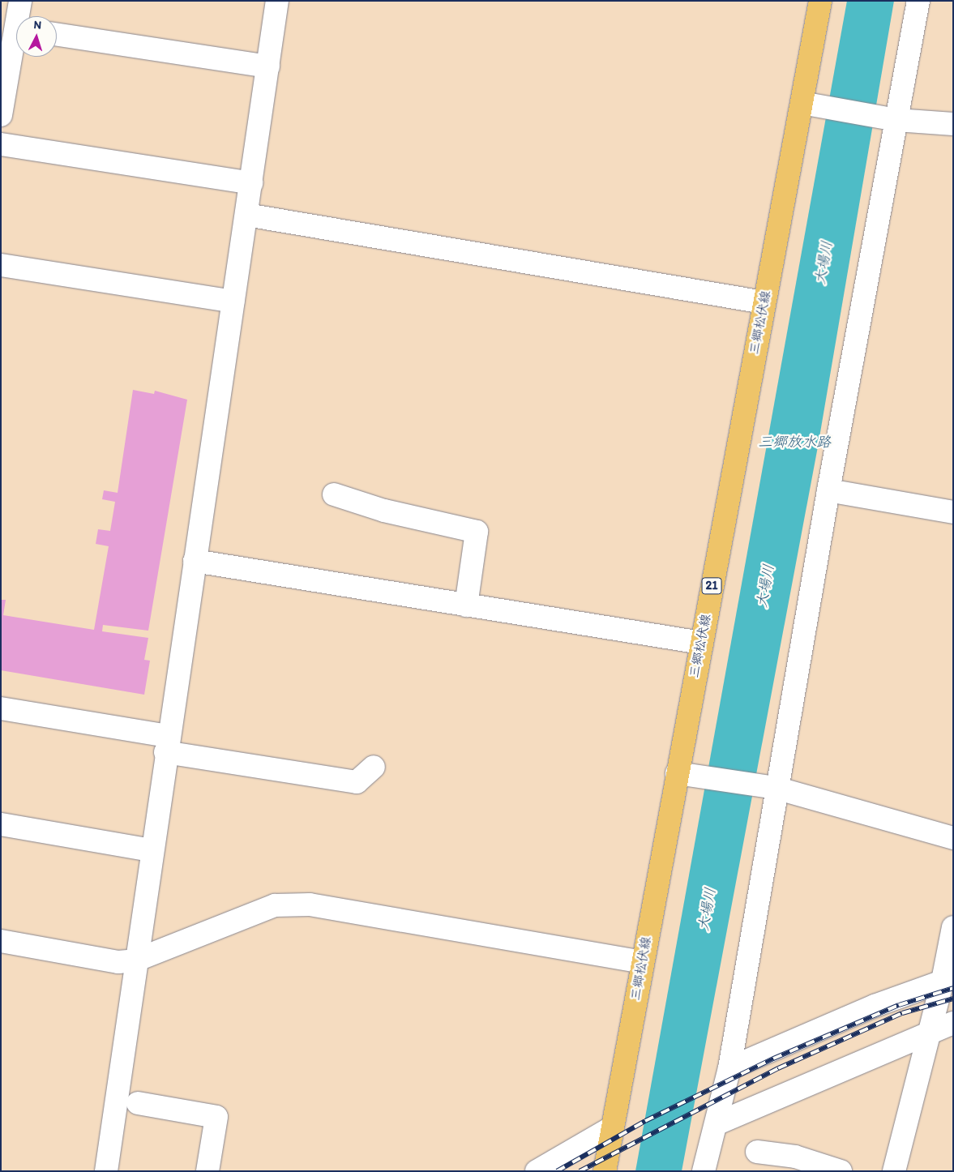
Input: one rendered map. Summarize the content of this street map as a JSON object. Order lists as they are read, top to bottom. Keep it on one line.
{"streets":{"main road":["三郷松伏線","21"]},"water":["大場川","三郷放水路"],"north":"top"}
